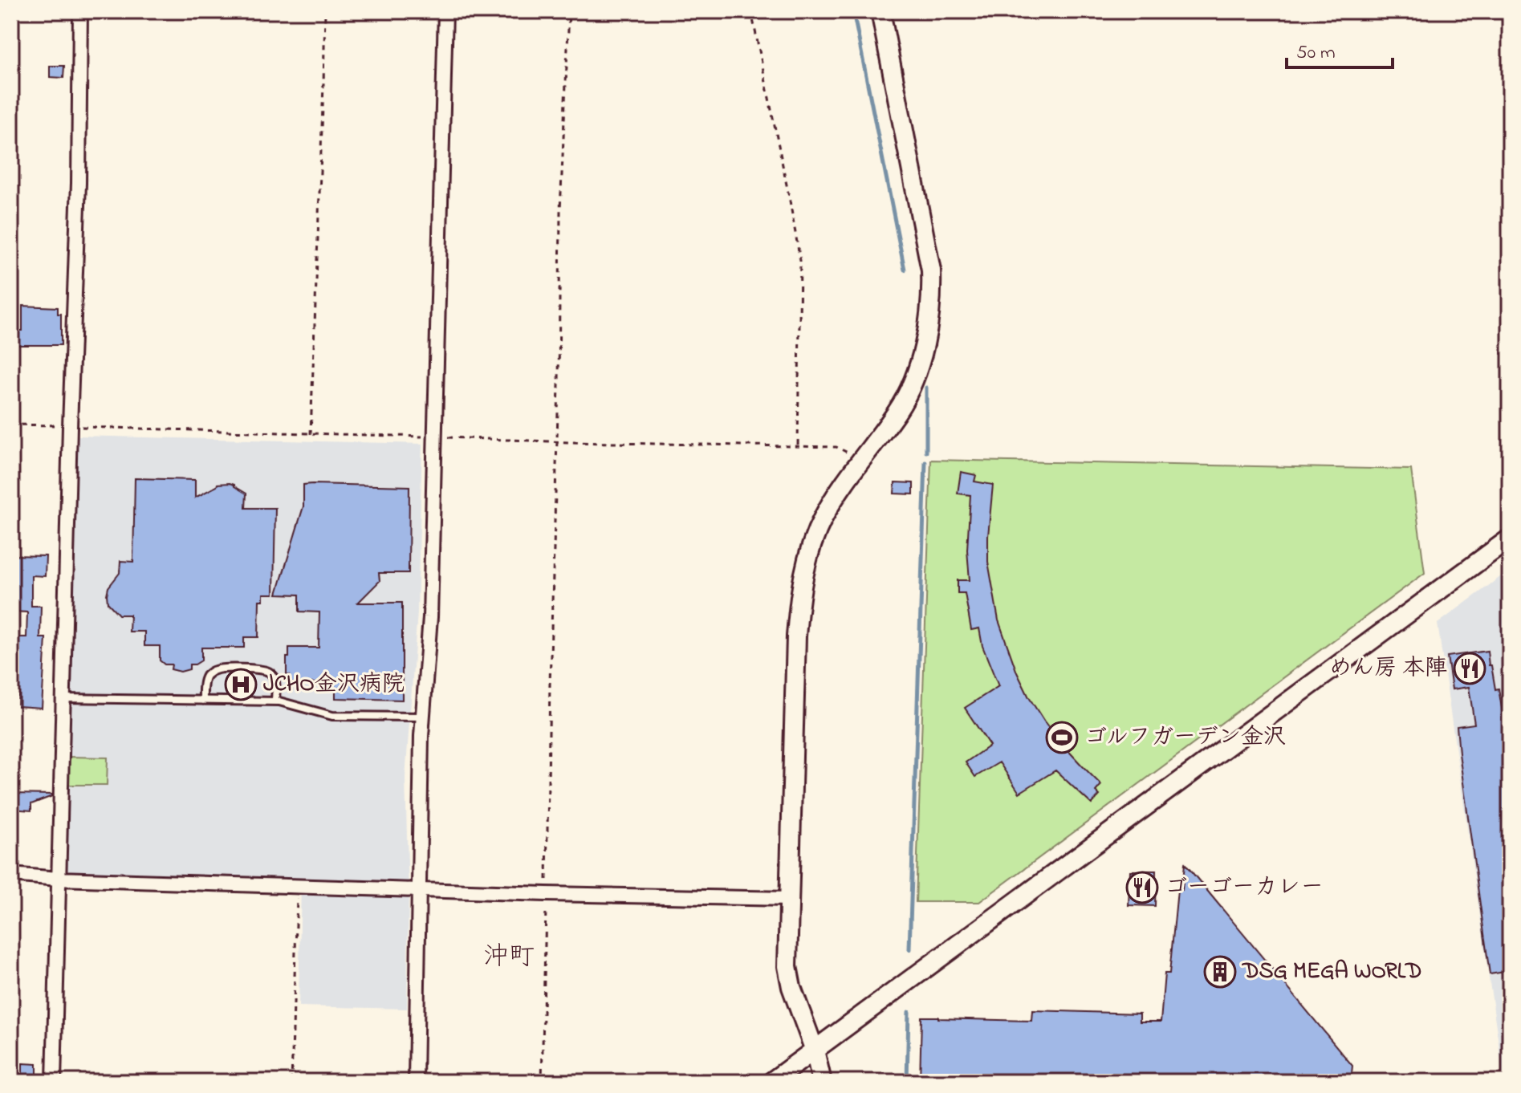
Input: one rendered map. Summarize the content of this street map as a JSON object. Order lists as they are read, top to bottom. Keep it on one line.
{"districts":["沖町"],"places":{"restaurant":["めん房 本陣","ゴーゴーカレー"],"hospital":["JCHO金沢病院"],"sports":["ゴルフガーデン金沢"],"building":["DSG MEGA WORLD"]},"scale_bar":"50 m"}
